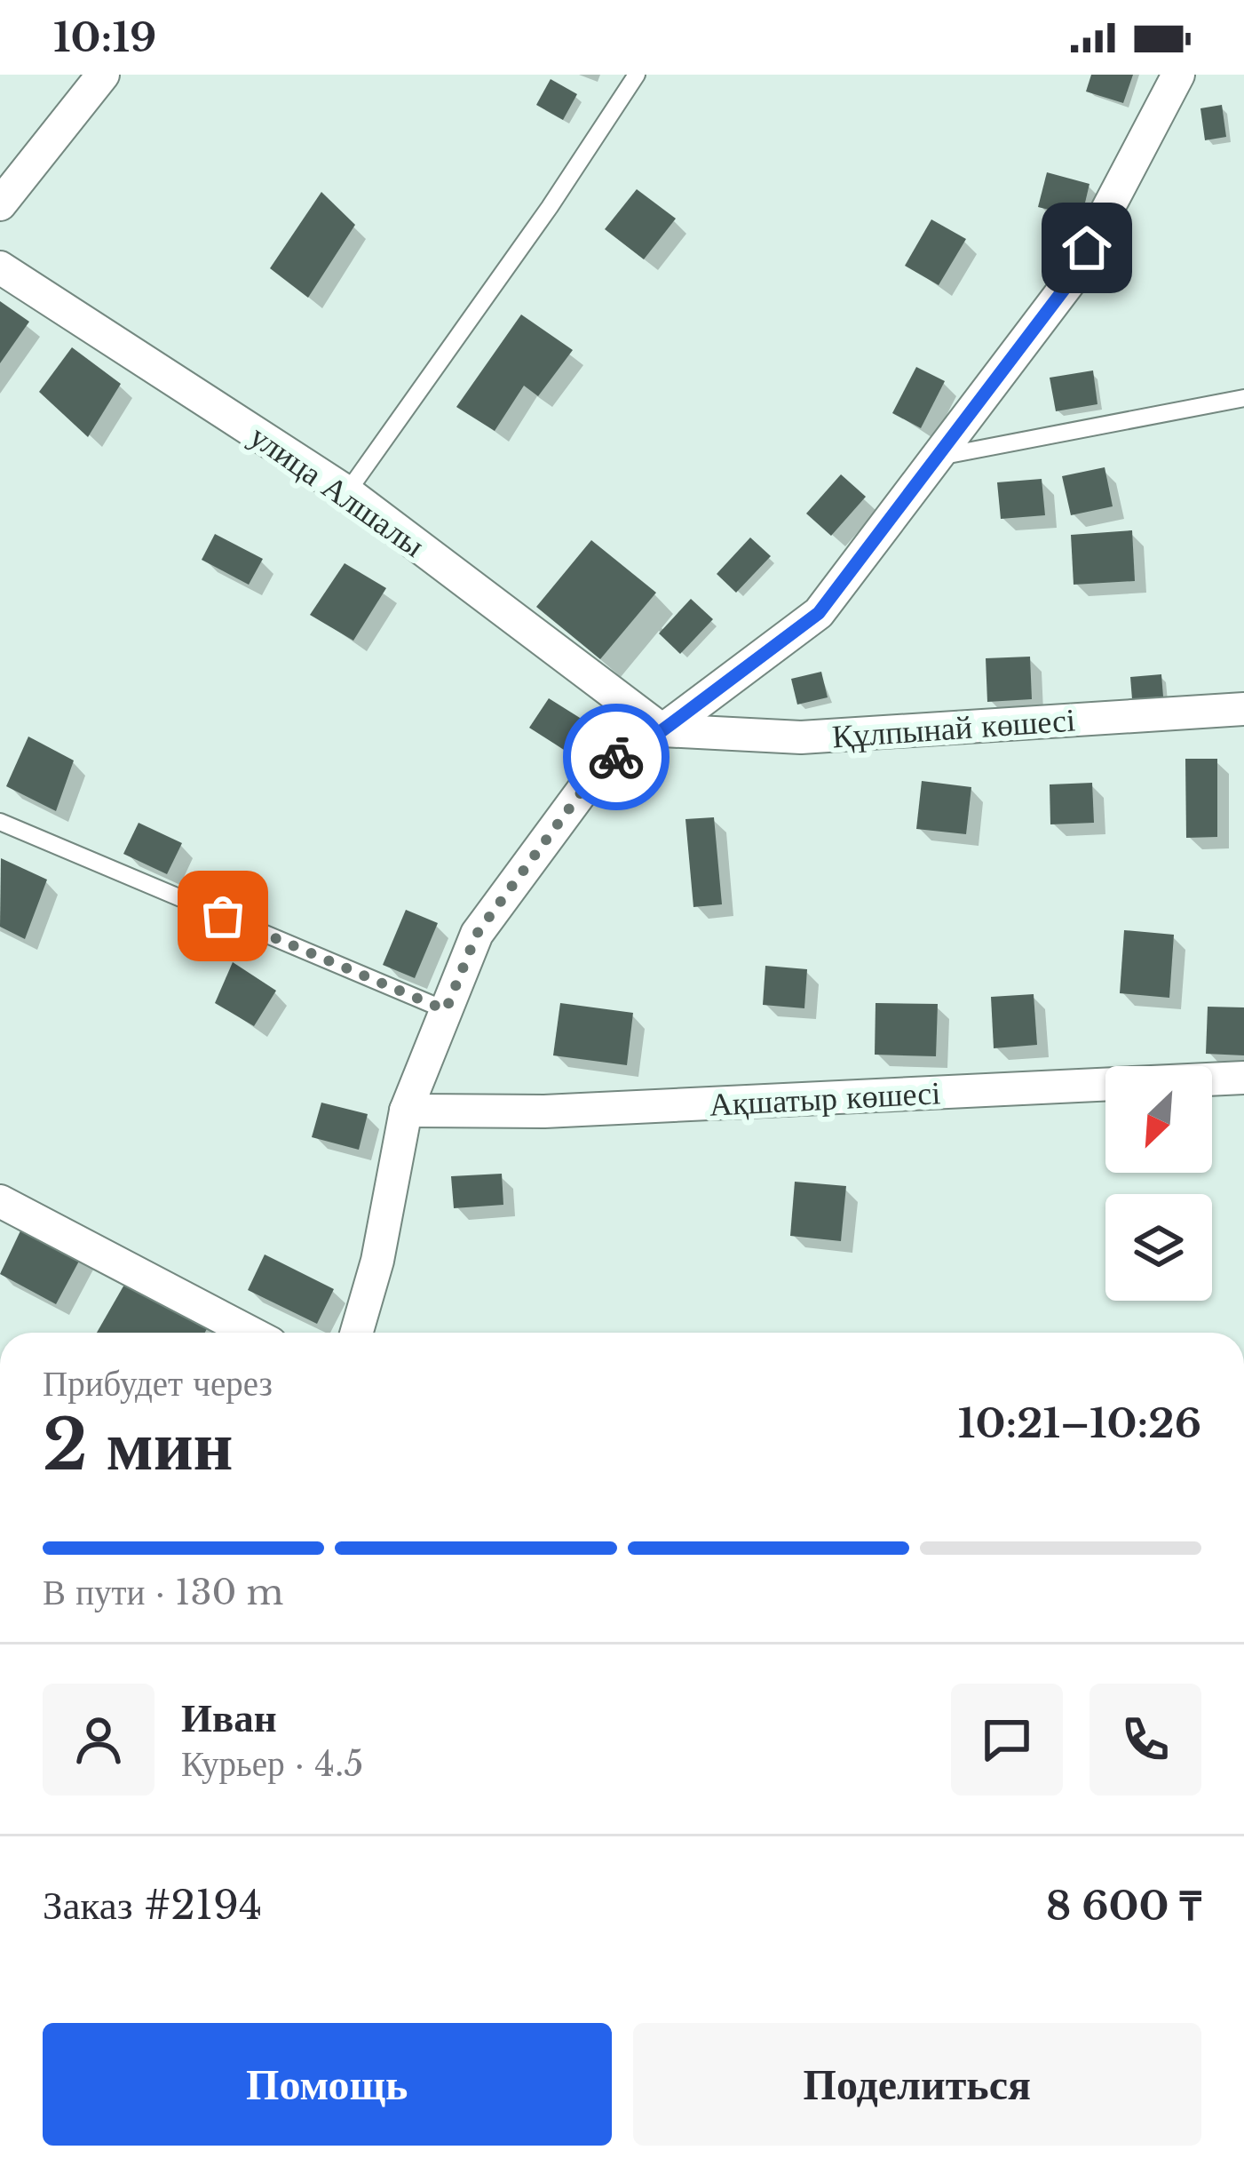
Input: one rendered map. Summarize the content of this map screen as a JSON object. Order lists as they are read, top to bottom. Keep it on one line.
{"streets":{"street":["улица Алшалы","Құлпынай көшесі","Ақшатыр көшесі"]},"crossings":[["улица Алшалы","Құлпынай көшесі"]],"north":"bottom left","page":{"status":"10:19","heading":["2 мин","Прибудет через","10:21–10:26"],"panel":["Иван","Курьер · 4.5","Заказ #2194","8 600 ₸"],"bar":"В пути · 130 m","buttons":["Помощь","Поделиться"]}}
